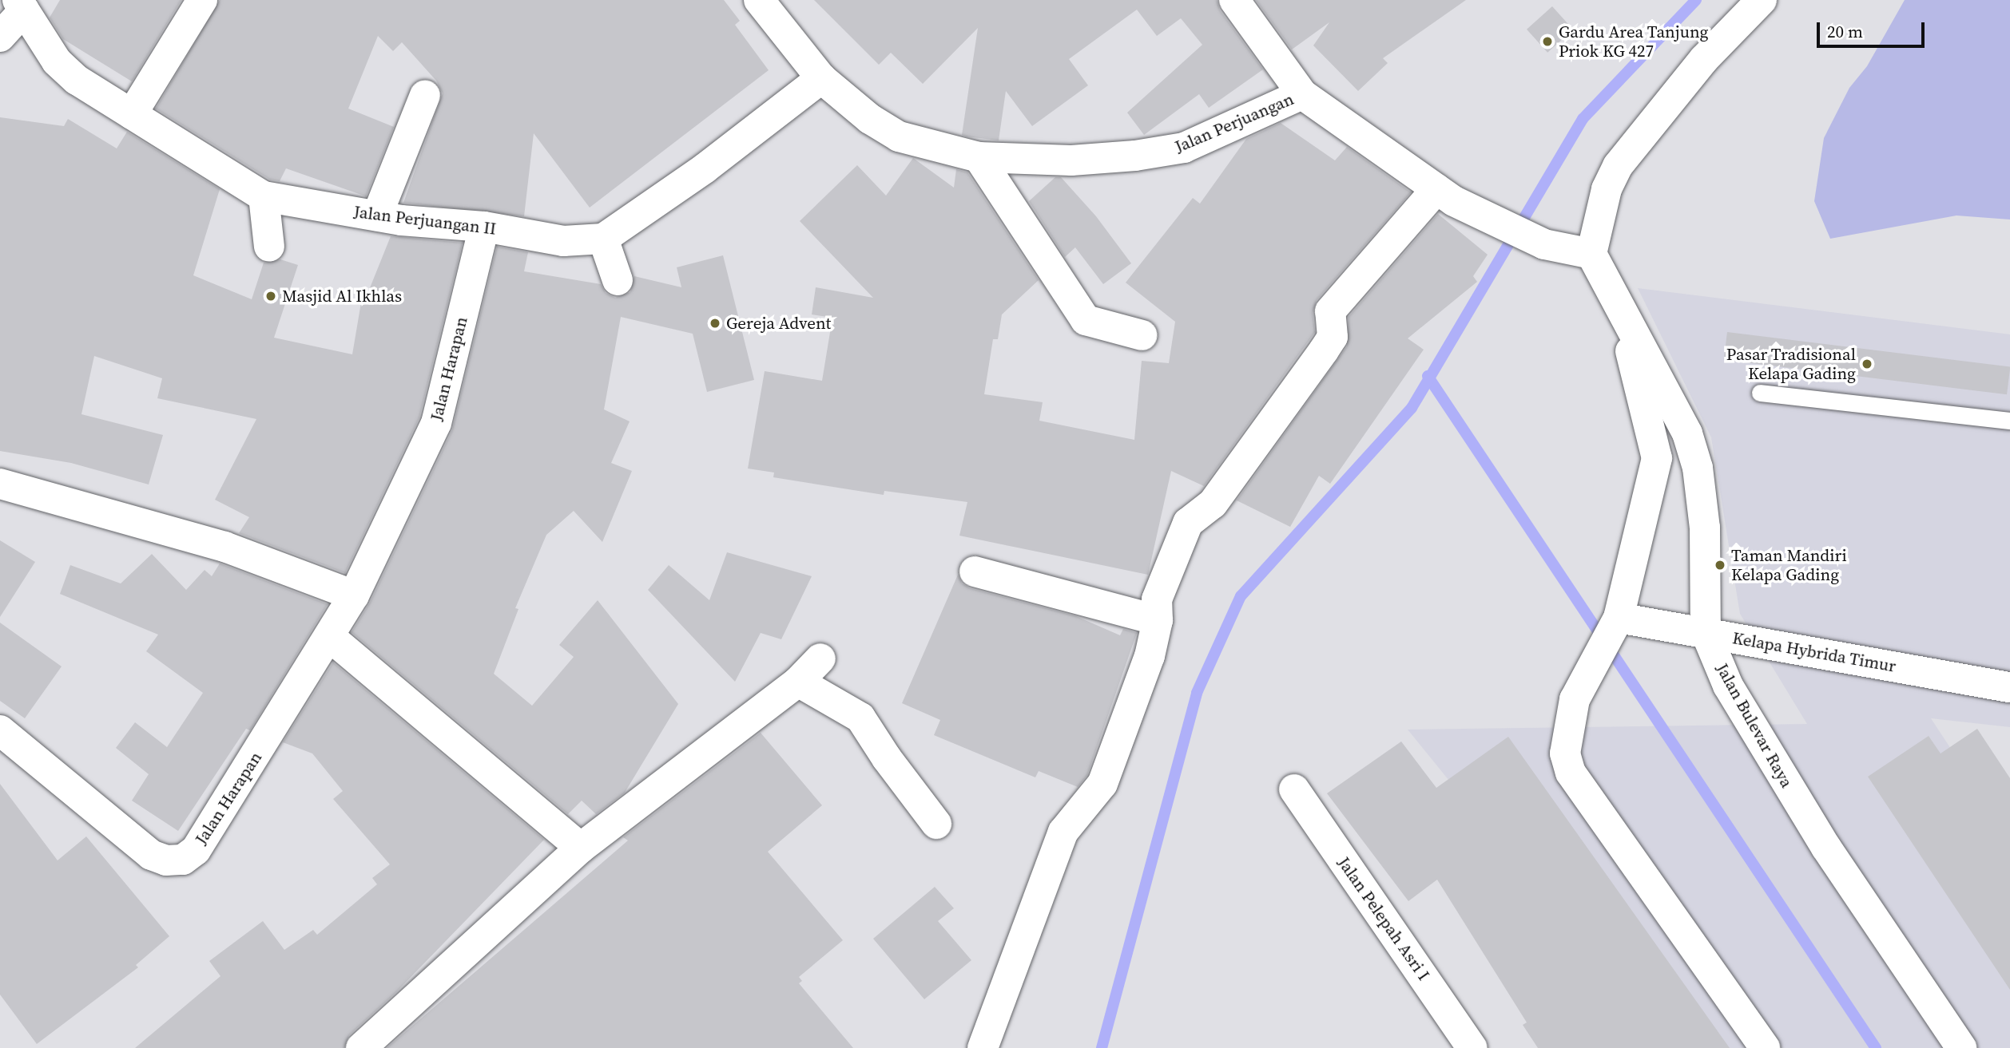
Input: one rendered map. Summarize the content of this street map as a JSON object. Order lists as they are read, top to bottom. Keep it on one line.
{"streets":{"street":["Jalan Perjuangan","Jalan Perjuangan II","Jalan Harapan","Kelapa Hybrida Timur","Jalan Bulevar Raya","Jalan Pelepah Asri I"]},"crossings":[["Jalan Perjuangan","Jalan Bulevar Raya"],["Jalan Perjuangan II","Jalan Harapan"],["Kelapa Hybrida Timur","Jalan Bulevar Raya"]],"places":["Gardu Area Tanjung Priok KG 427","Masjid Al Ikhlas","Gereja Advent","Pasar Tradisional Kelapa Gading","Taman Mandiri Kelapa Gading"],"scale_bar":"20 m"}
